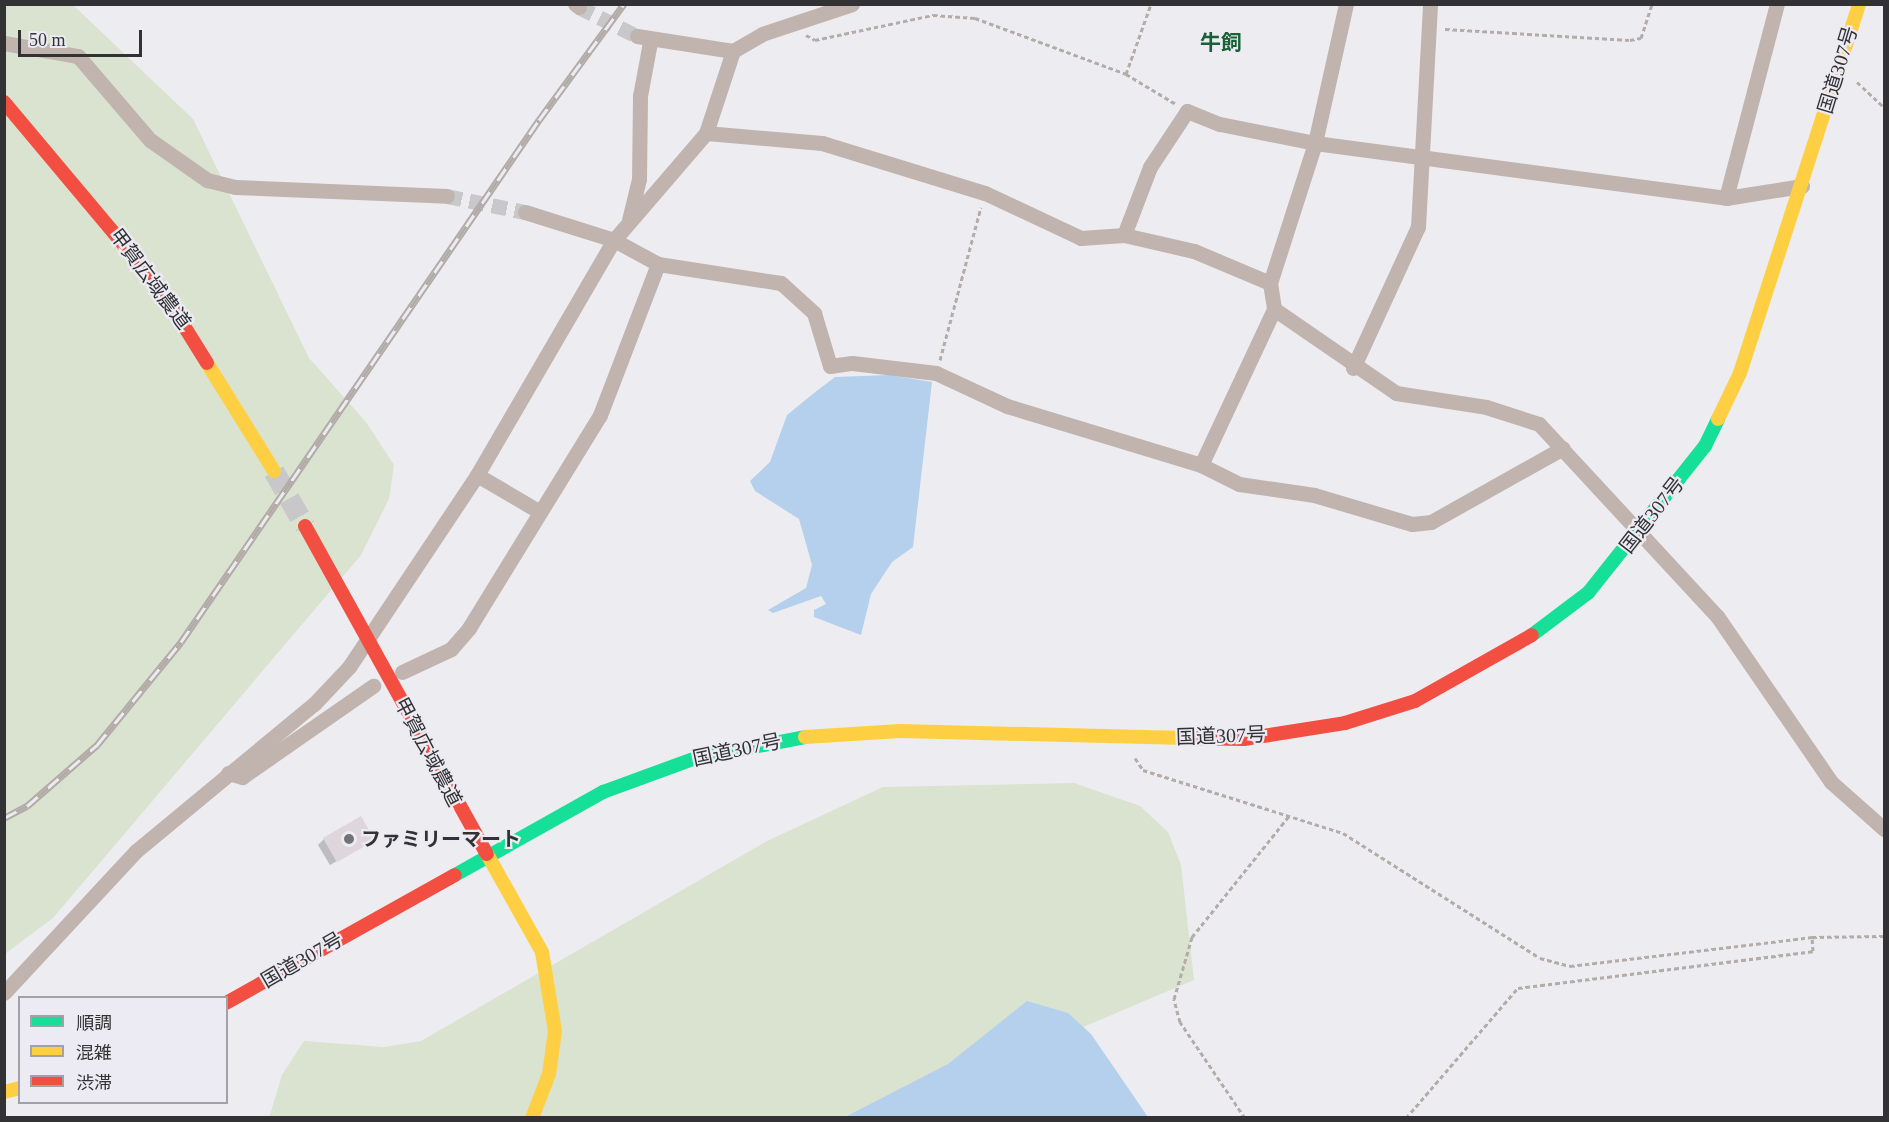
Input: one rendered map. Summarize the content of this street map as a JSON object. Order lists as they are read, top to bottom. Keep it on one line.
{"streets":{"main road":["国道307号","甲賀広域農道"]},"crossings":[["国道307号","甲賀広域農道"]],"districts":["牛飼"],"places":["ファミリーマート"],"legend":["順調","混雑","渋滞"],"scale_bar":"50 m"}
